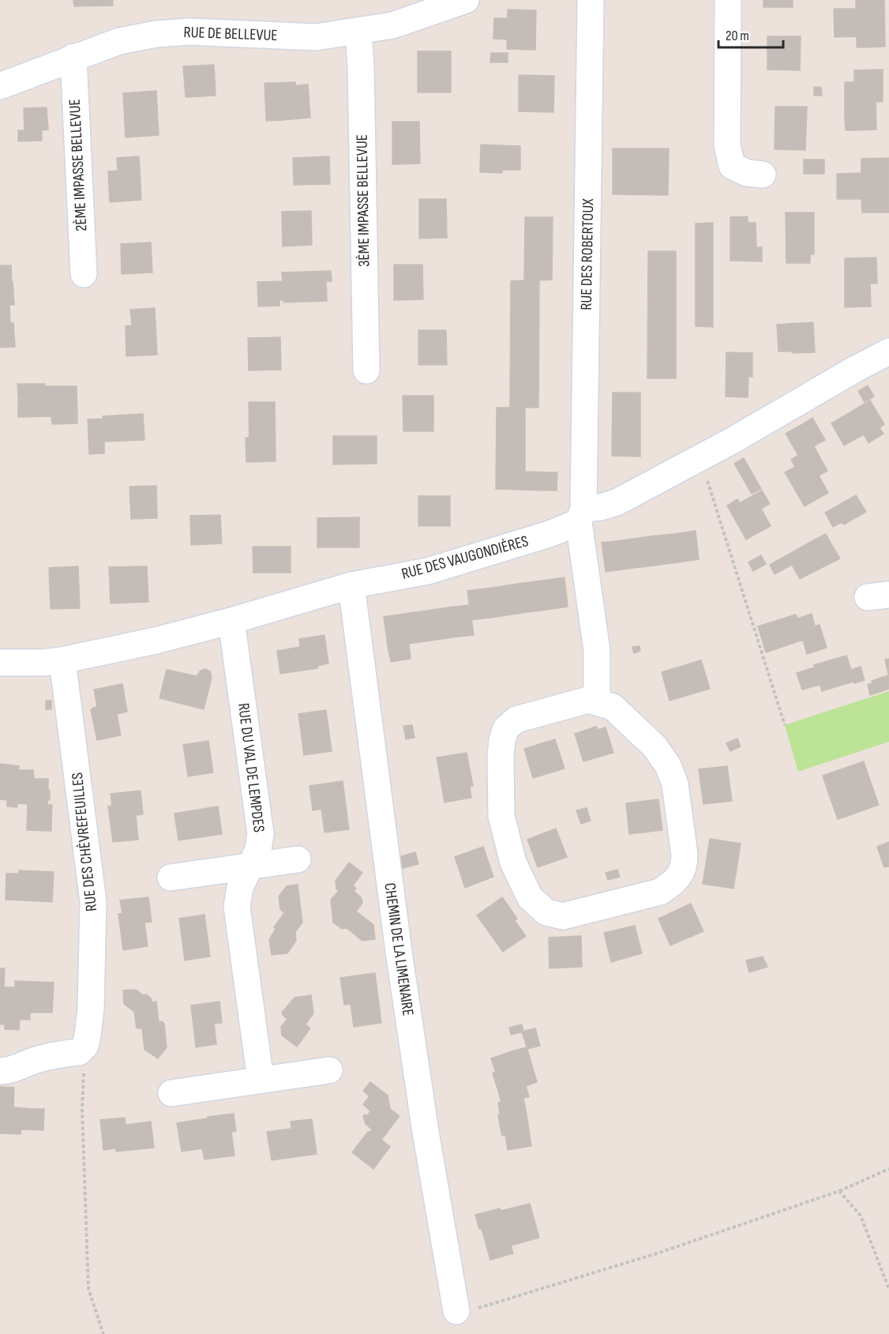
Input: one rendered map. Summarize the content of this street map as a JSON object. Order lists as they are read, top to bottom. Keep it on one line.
{"streets":{"street":["RUE DE BELLEVUE","2ÈME IMPASSE BELLEVUE","3ÈME IMPASSE BELLEVUE","RUE DES ROBERTOUX","RUE DES VAUGONDIÈRES","RUE DU VAL DE LEMPDES","RUE DES CHÈVREFEUILLES","CHEMIN DE LA LIMENAIRE"]},"crossings":[["RUE DE BELLEVUE","2ÈME IMPASSE BELLEVUE"],["RUE DE BELLEVUE","3ÈME IMPASSE BELLEVUE"],["RUE DES ROBERTOUX","RUE DES VAUGONDIÈRES"],["RUE DES VAUGONDIÈRES","RUE DU VAL DE LEMPDES"],["RUE DES VAUGONDIÈRES","RUE DES CHÈVREFEUILLES"],["RUE DES VAUGONDIÈRES","CHEMIN DE LA LIMENAIRE"]],"scale_bar":"20 m"}
